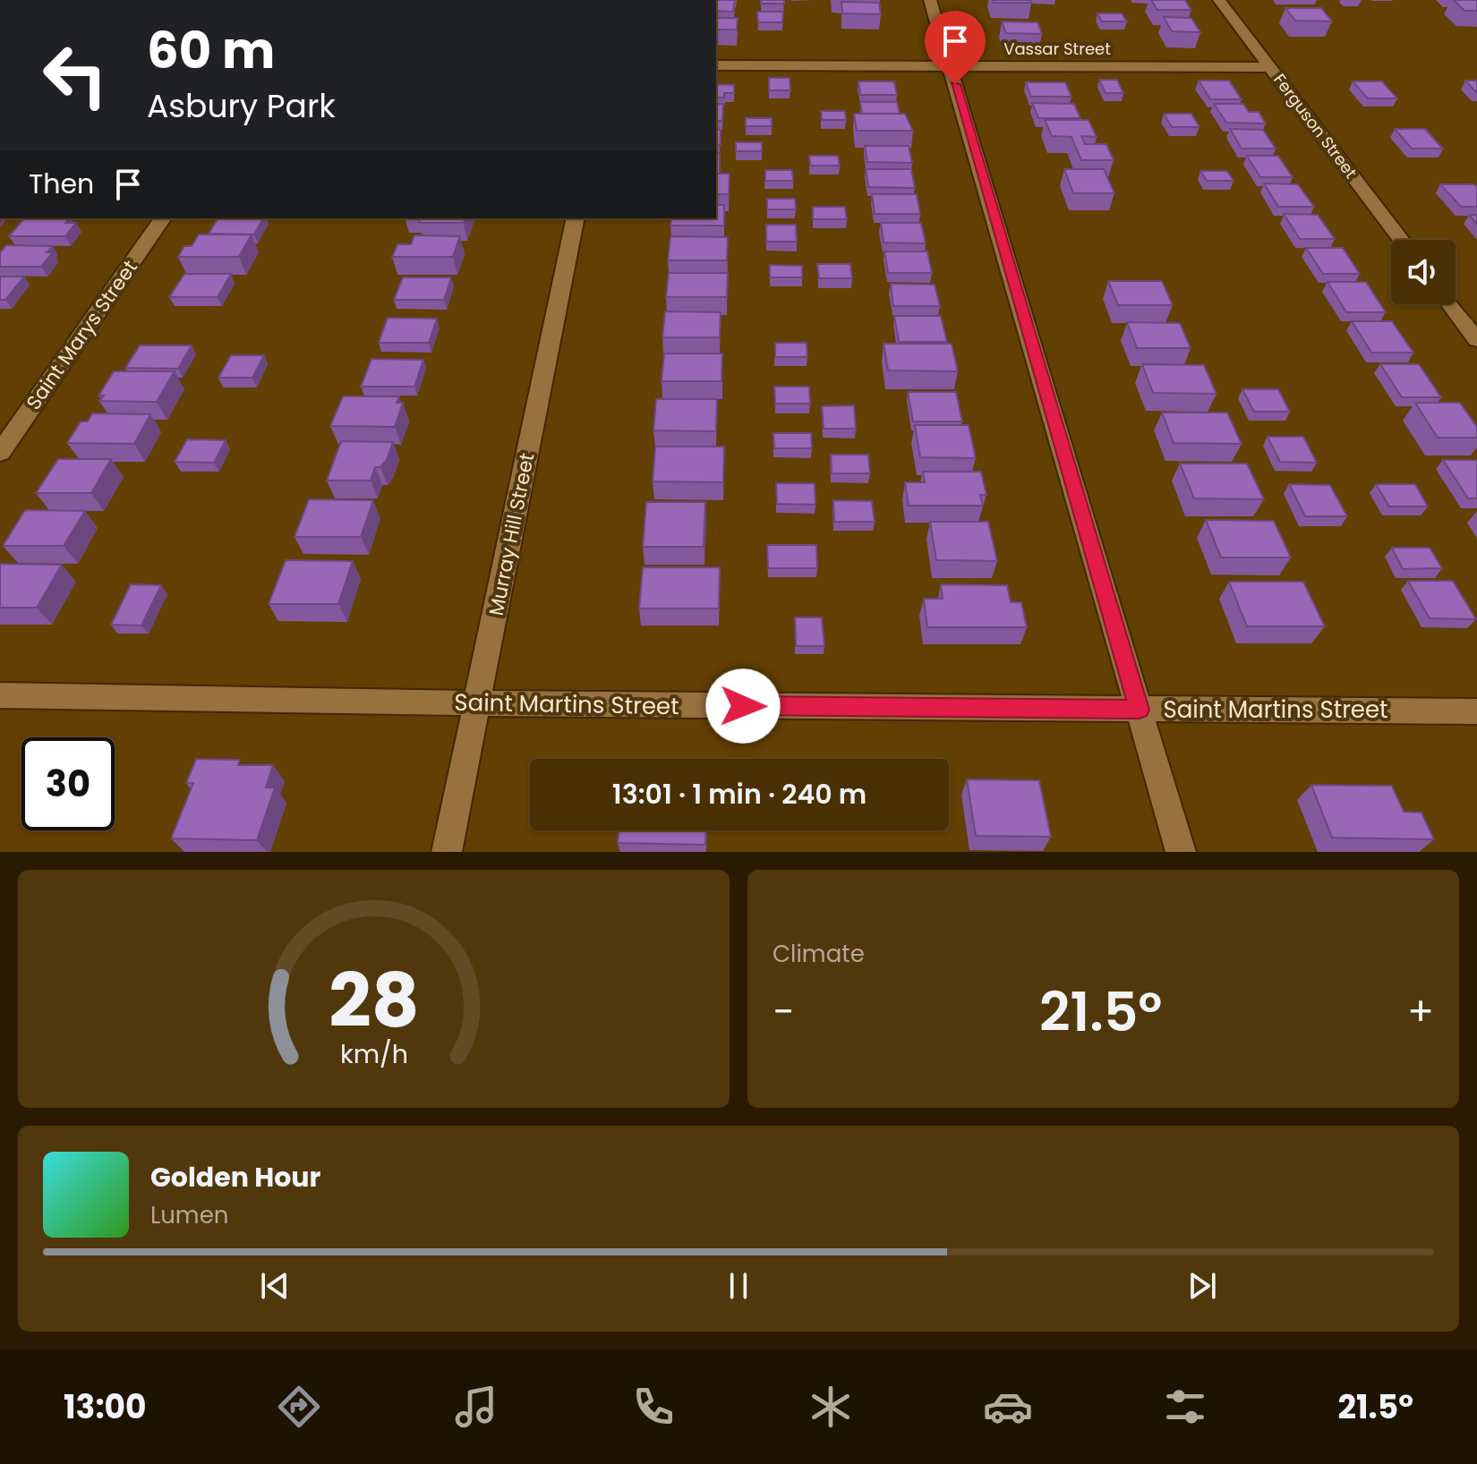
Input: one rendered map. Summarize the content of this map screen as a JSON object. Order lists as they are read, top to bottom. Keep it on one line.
{"streets":{"street":["Vassar Street","Ferguson Street","Saint Marys Street","Murray Hill Street","Saint Martins Street"]},"crossings":[["Vassar Street","Ferguson Street"],["Murray Hill Street","Saint Martins Street"]],"page":{"turn":["60 m","Asbury Park"],"then":"Then","limit":"30","trip":"13:01 · 1 min · 240 m","tile":"Climate","heat":["−","21.5°","+"],"song":["Golden Hour","Lumen"],"tabs":["13:00","21.5°"],"gauge":["28","km/h"]}}
